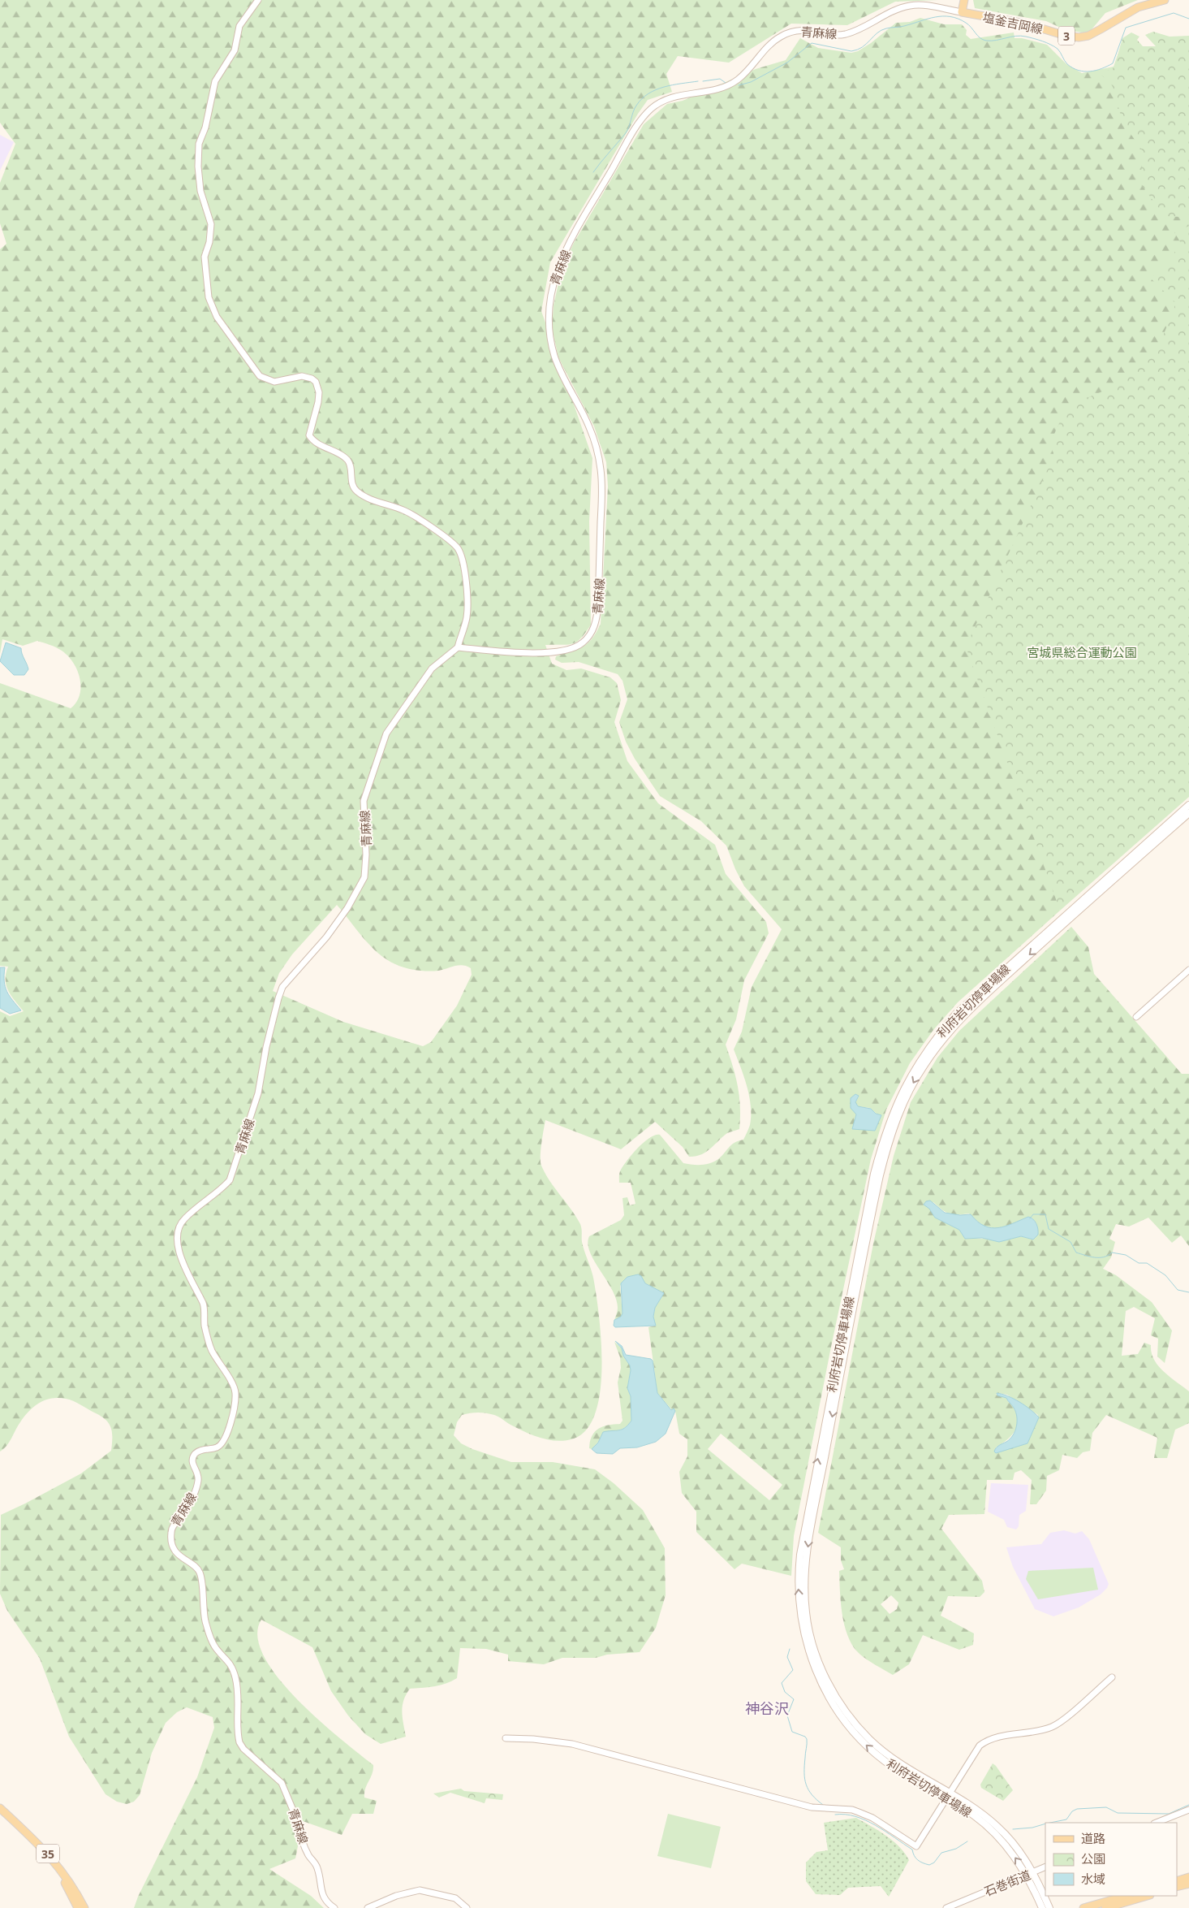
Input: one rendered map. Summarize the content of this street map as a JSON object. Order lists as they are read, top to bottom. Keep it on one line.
{"streets":{"main road":["塩釜吉岡線","3","利府岩切停車場線","35"],"street":["青麻線","石巻街道"]},"crossings":[["塩釜吉岡線","青麻線"],["利府岩切停車場線","石巻街道"]],"districts":["神谷沢"],"parks":["宮城県総合運動公園"],"legend":["道路","公園","水域"]}
